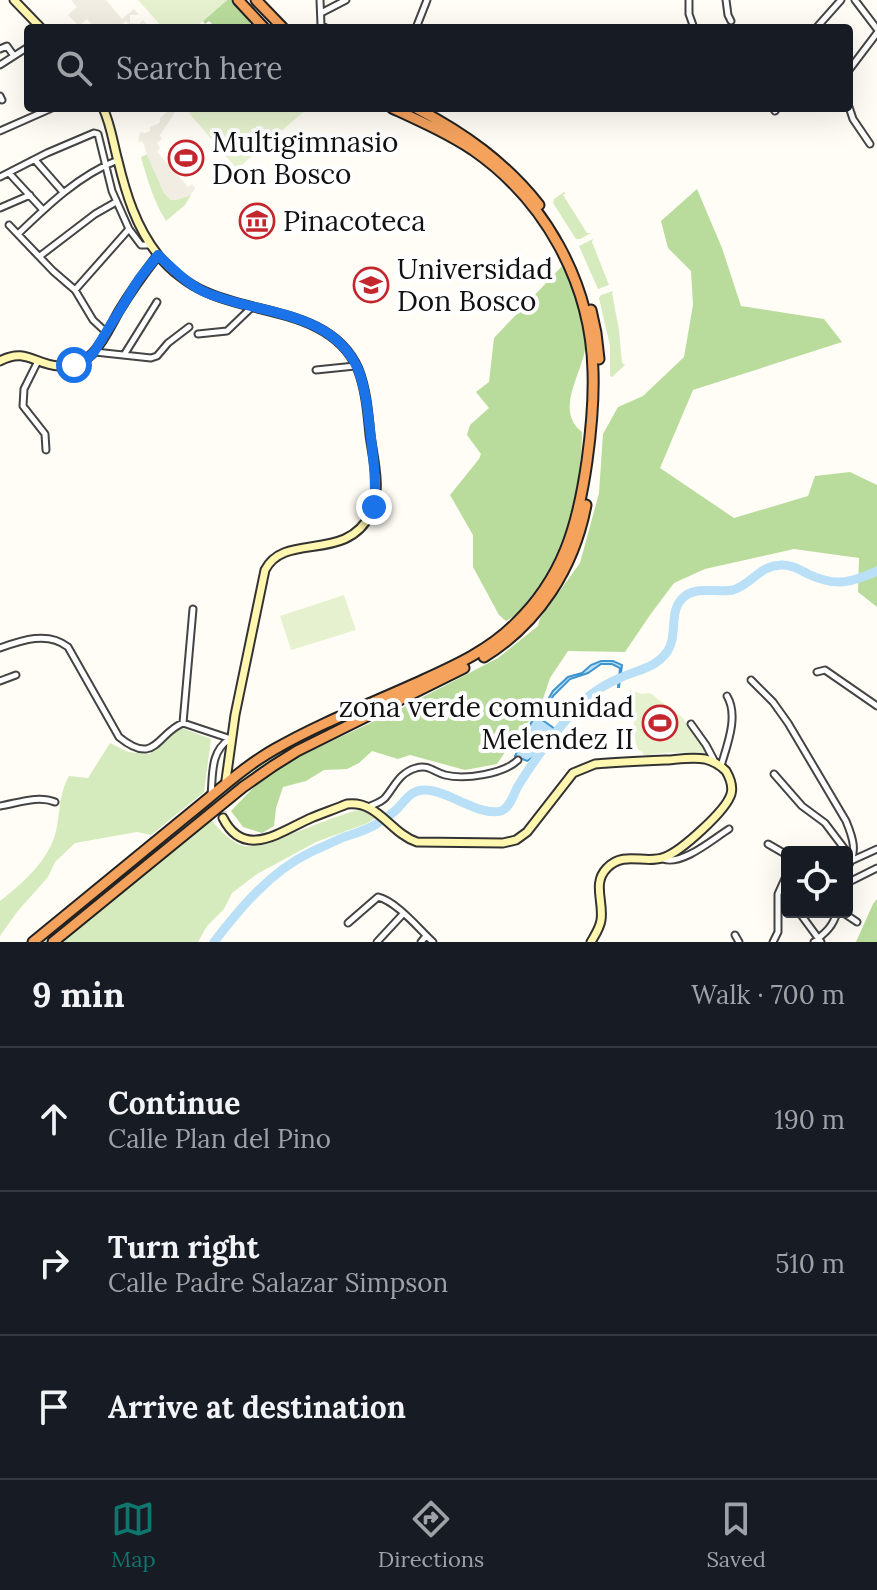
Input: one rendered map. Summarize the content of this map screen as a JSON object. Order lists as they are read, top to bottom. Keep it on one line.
{"places":{"sports":["Multigimnasio Don Bosco","zona verde comunidad Melendez II"],"museum":["Pinacoteca"],"school or university":["Universidad Don Bosco"]},"page":{"search":"Search here","heading":["9 min","Walk · 700 m"],"list":[["Continue","Calle Plan del Pino","190 m"],["Turn right","Calle Padre Salazar Simpson","510 m"],"Arrive at destination"],"nav":["Map","Directions","Saved"]}}
